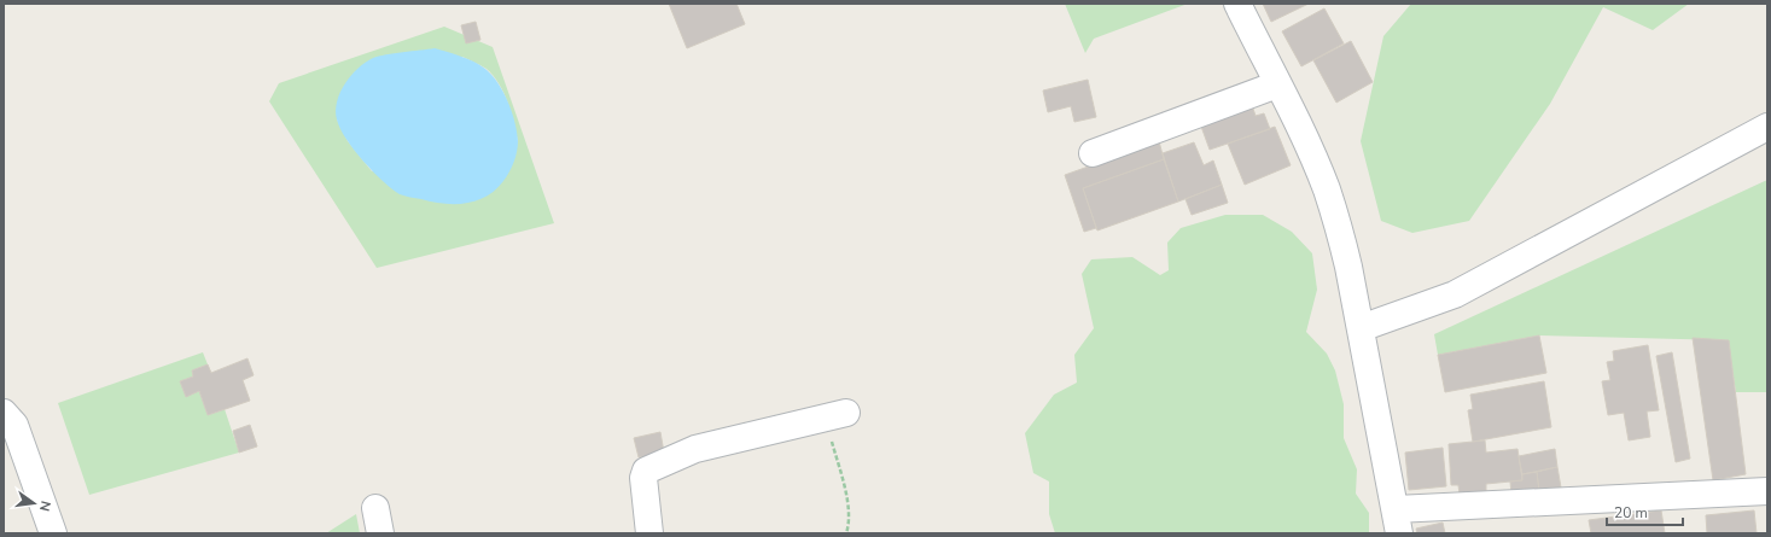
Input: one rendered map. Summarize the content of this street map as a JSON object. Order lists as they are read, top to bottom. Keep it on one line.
{"scale_bar":"20 m","north":"right"}
